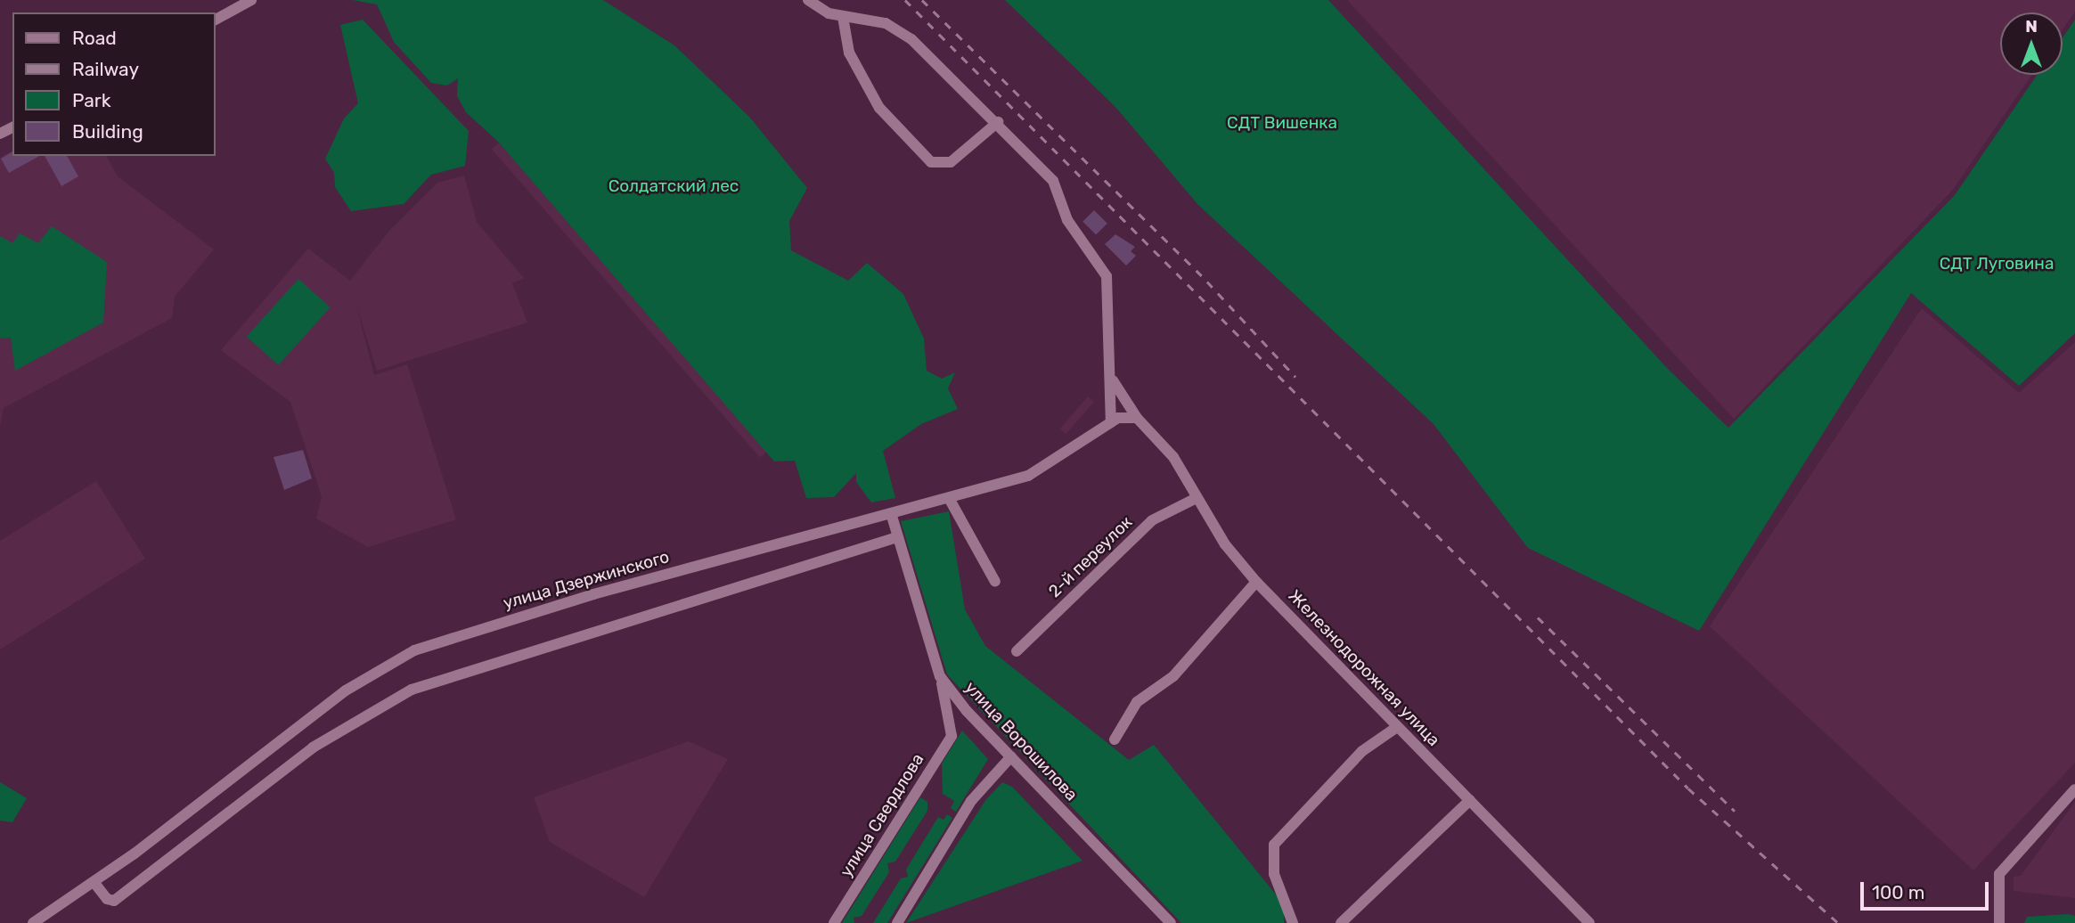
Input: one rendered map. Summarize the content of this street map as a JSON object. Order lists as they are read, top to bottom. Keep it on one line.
{"streets":{"street":["2-й переулок","улица Дзержинского","Железнодорожная улица","улица Ворошилова","улица Свердлова"]},"crossings":[["2-й переулок","Железнодорожная улица"],["улица Дзержинского","Железнодорожная улица"],["улица Дзержинского","улица Ворошилова"],["улица Ворошилова","улица Свердлова"]],"parks":["СДТ Вишенка","Солдатский лес","СДТ Луговина"],"legend":["Road","Railway","Park","Building"],"scale_bar":"100 m","north":"top"}
